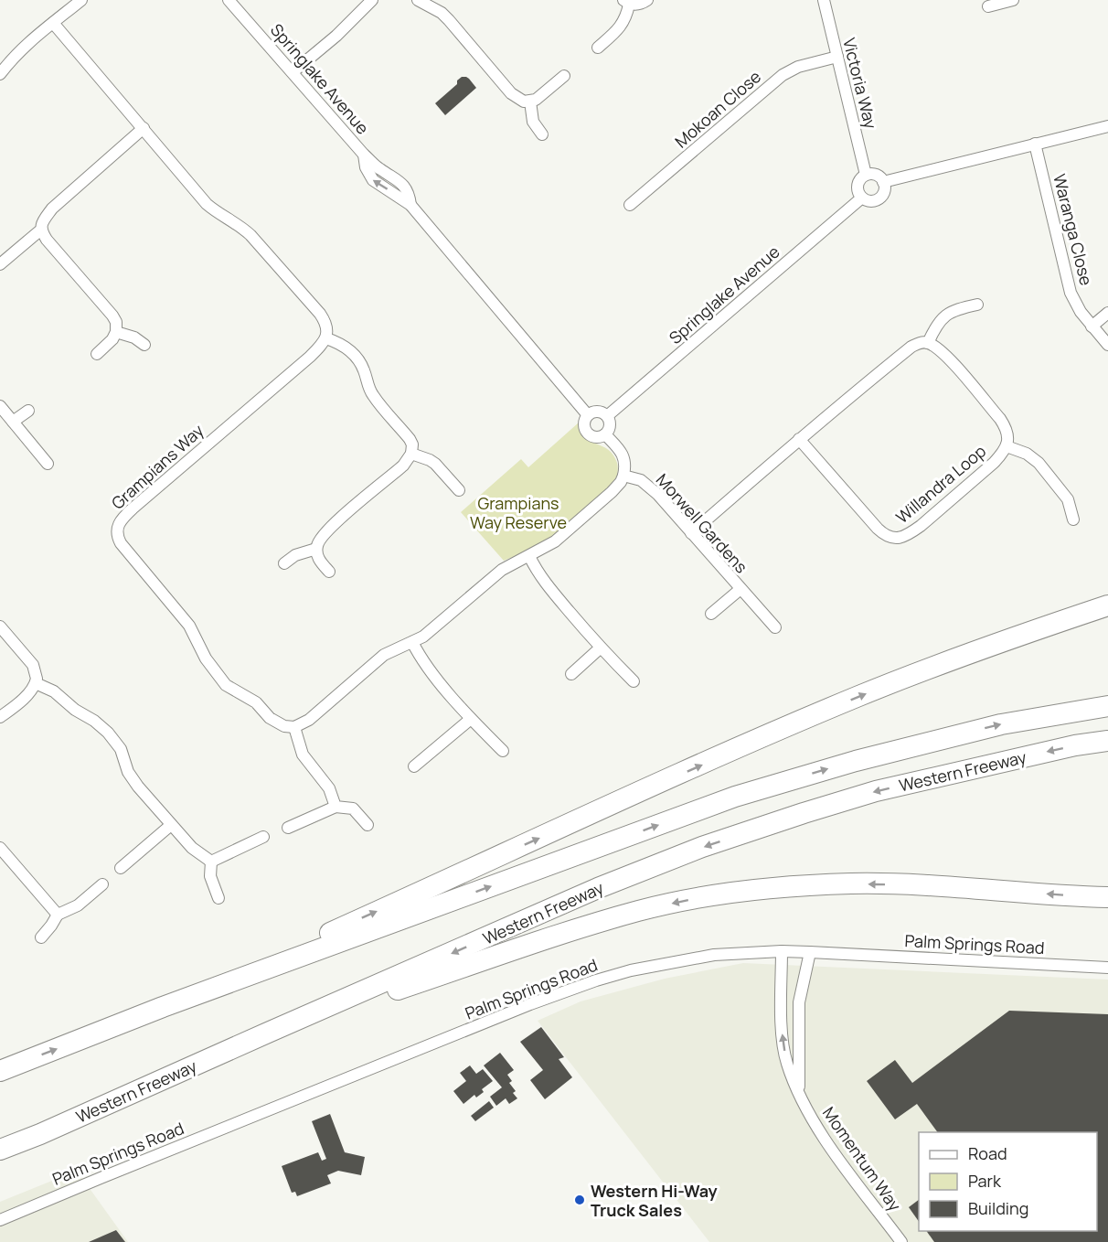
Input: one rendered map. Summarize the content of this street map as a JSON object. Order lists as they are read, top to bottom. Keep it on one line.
{"streets":{"highway":["Western Freeway"],"street":["Springlake Avenue","Victoria Way","Mokoan Close","Waranga Close","Grampians Way","Willandra Loop","Morwell Gardens","Palm Springs Road","Momentum Way"]},"crossings":[["Springlake Avenue","Victoria Way"],["Victoria Way","Mokoan Close"],["Palm Springs Road","Momentum Way"]],"parks":["Grampians Way Reserve"],"places":["Western Hi-Way Truck Sales"],"legend":["Road","Park","Building"]}
